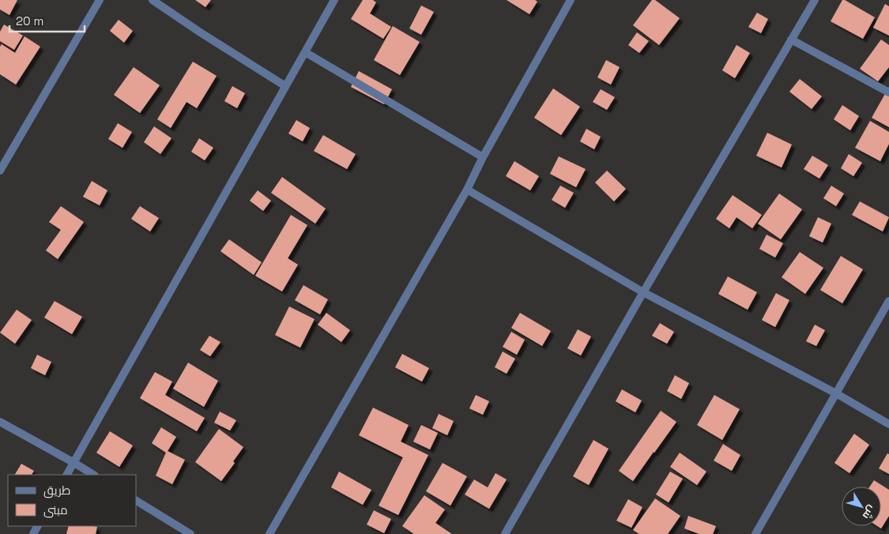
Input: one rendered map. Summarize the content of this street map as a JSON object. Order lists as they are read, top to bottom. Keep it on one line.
{"legend":["طريق","مبنى"],"scale_bar":"20 m","north":"bottom right"}
